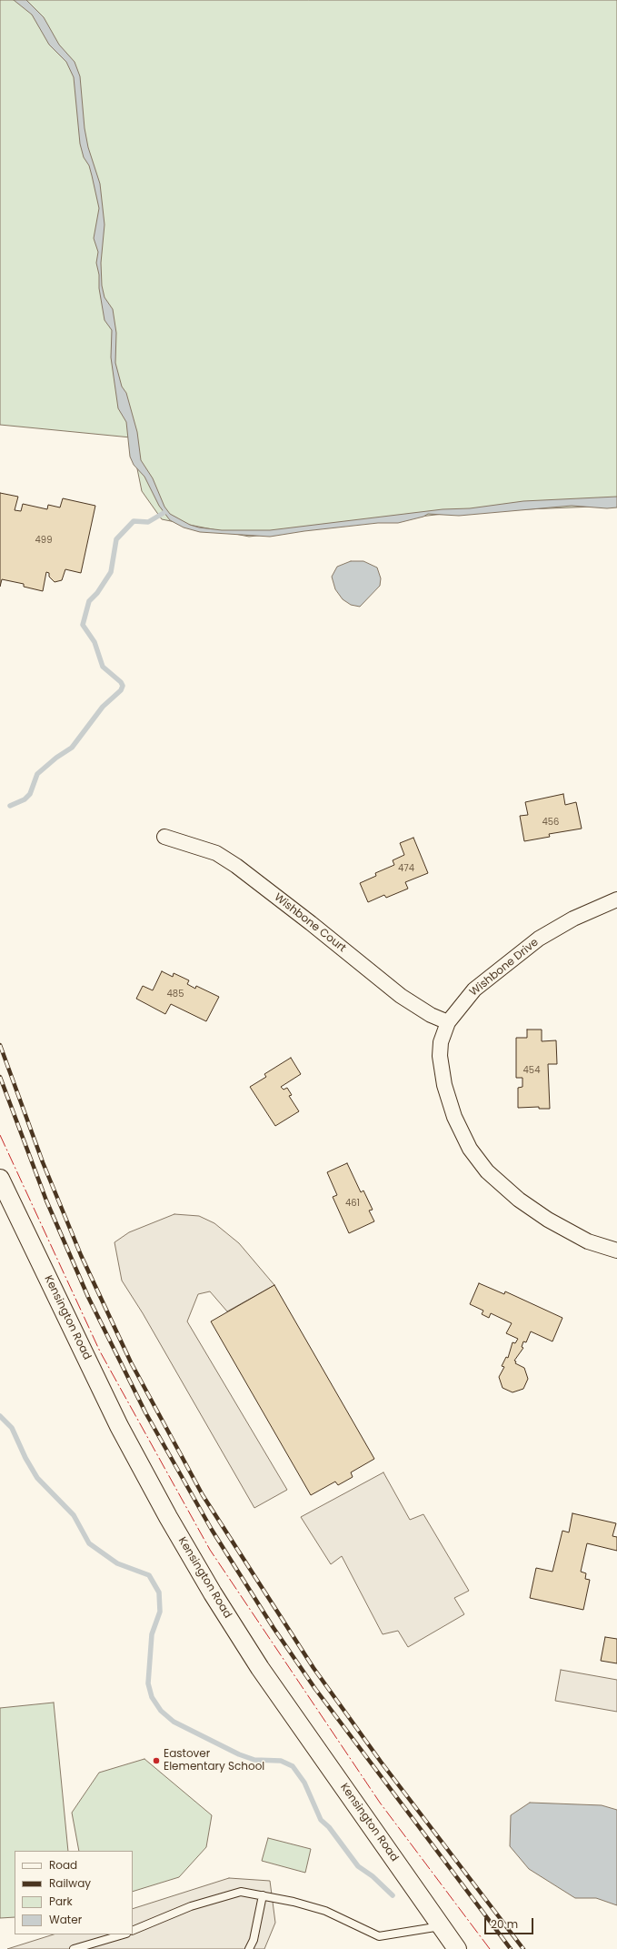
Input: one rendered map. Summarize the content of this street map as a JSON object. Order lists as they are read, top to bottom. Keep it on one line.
{"streets":{"street":["Wishbone Court","Wishbone Drive","Kensington Road"]},"crossings":[["Wishbone Court","Wishbone Drive"]],"places":["Eastover Elementary School"],"house_numbers":["499","456","474","485","454","461"],"legend":["Road","Railway","Park","Water"],"scale_bar":"20 m"}
